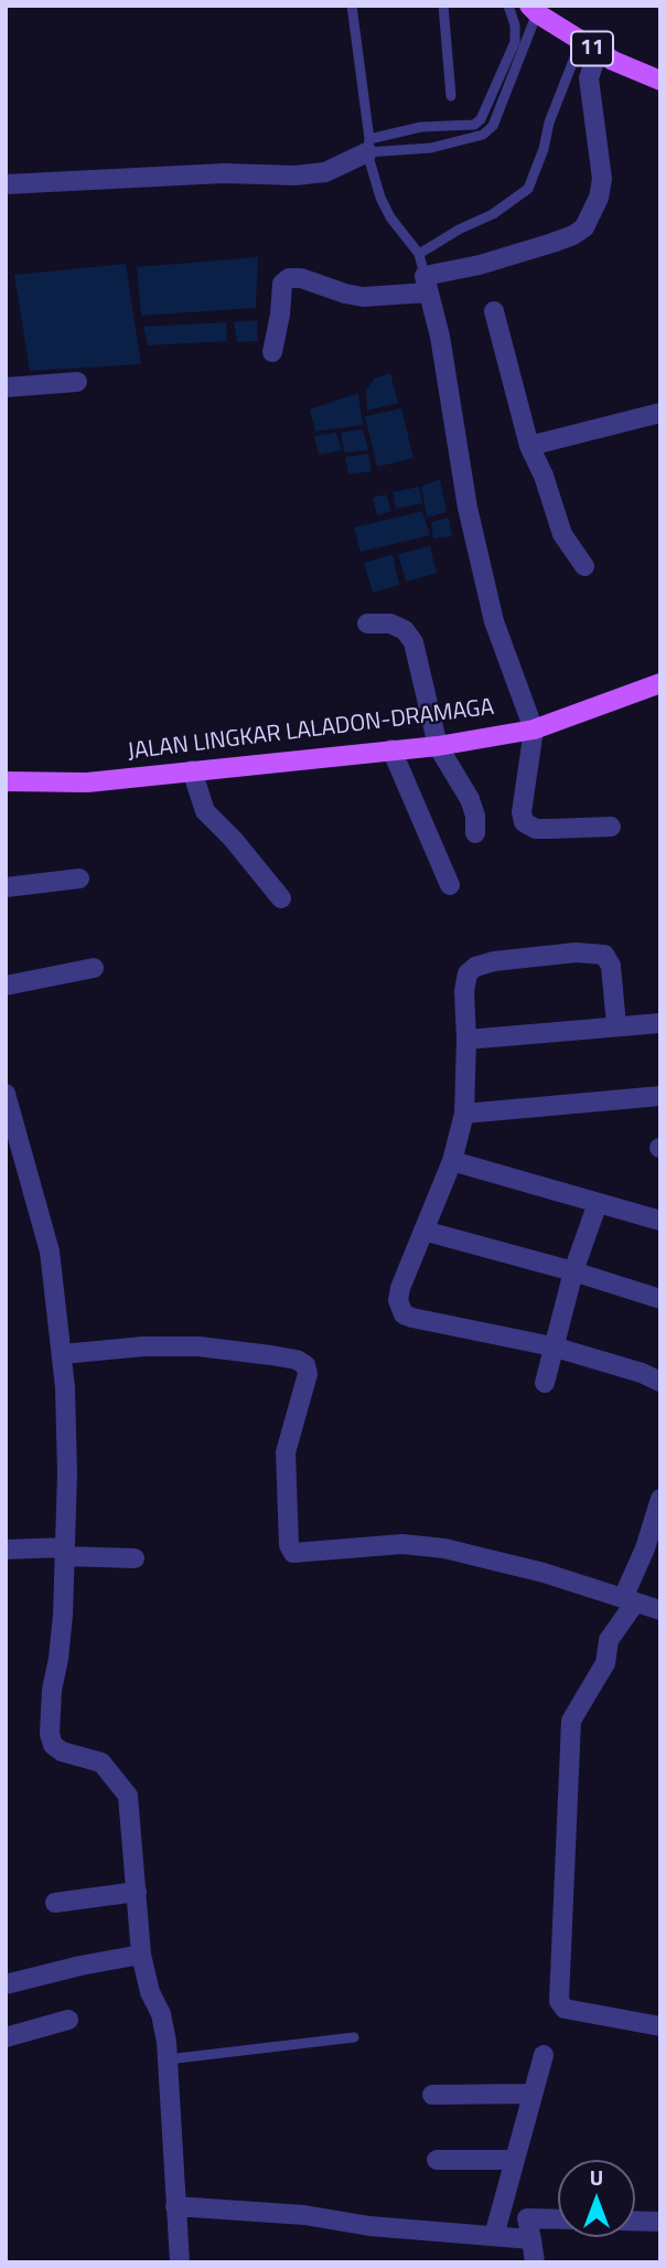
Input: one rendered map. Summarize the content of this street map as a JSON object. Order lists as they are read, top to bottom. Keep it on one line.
{"streets":{"main road":["11","JALAN LINGKAR LALADON-DRAMAGA"]},"north":"top"}
